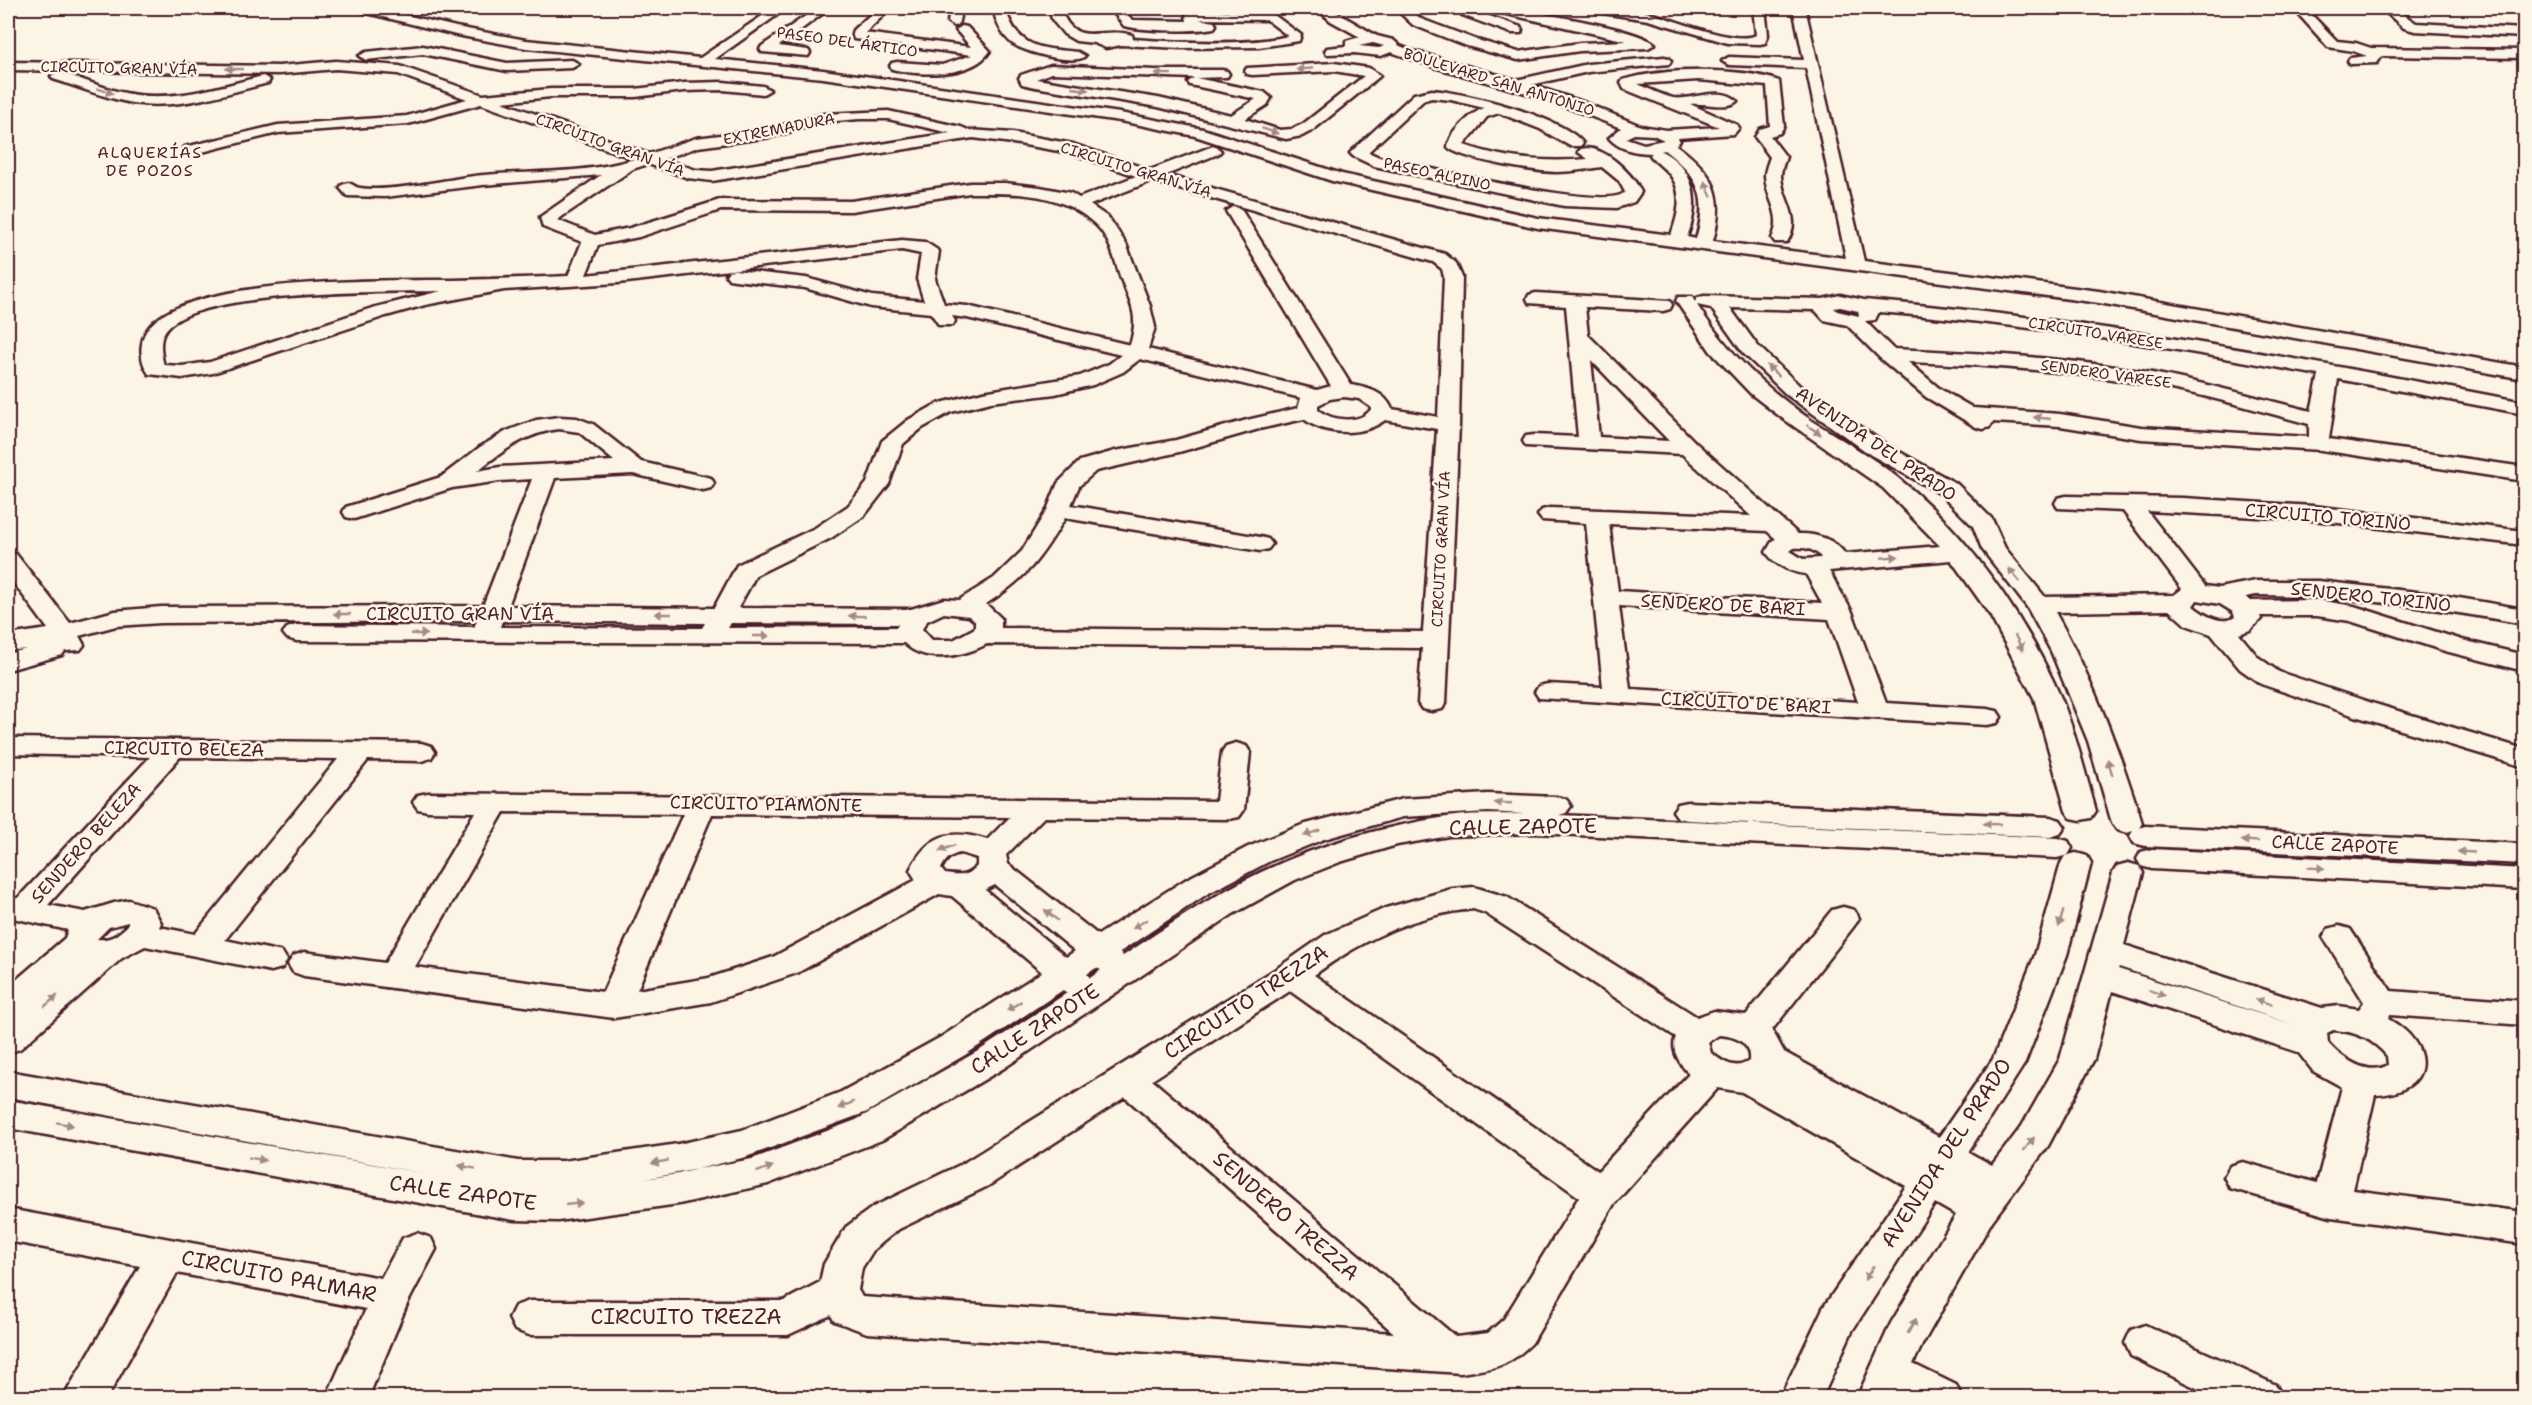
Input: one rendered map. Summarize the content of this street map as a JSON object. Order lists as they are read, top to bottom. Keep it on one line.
{"streets":{"street":["PASEO DEL ÁRTICO","CIRCUITO GRAN VÍA","BOULEVARD SAN ANTONIO","EXTREMADURA","PASEO ALPINO","CIRCUITO VARESE","SENDERO VARESE","AVENIDA DEL PRADO","CIRCUITO TORINO","SENDERO TORINO","SENDERO DE BARI","CIRCUITO DE BARI","CIRCUITO BELEZA","CIRCUITO PIAMONTE","CALLE ZAPOTE","SENDERO BELEZA","CIRCUITO TREZZA","SENDERO TREZZA","CIRCUITO PALMAR"]},"crossings":[["CIRCUITO GRAN VÍA","EXTREMADURA"],["CIRCUITO VARESE","AVENIDA DEL PRADO"],["AVENIDA DEL PRADO","SENDERO TORINO"],["AVENIDA DEL PRADO","CALLE ZAPOTE"],["CIRCUITO BELEZA","SENDERO BELEZA"],["CIRCUITO TREZZA","SENDERO TREZZA"]],"districts":["ALQUERÍAS DE POZOS"]}
